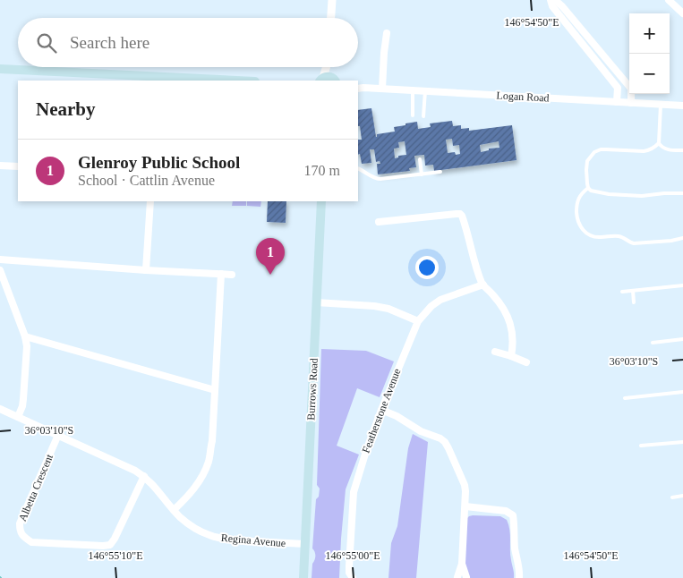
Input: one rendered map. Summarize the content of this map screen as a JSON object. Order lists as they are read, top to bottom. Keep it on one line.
{"streets":{"main road":["Burrows Road"],"street":["Logan Road","Featherstone Avenue","Albetta Crescent","Regina Avenue"]},"crossings":[["Burrows Road","Regina Avenue"],["Albetta Crescent","Regina Avenue"]],"page":{"map_buttons":["+","−"],"search":"Search here","heading":"Nearby","list":[{"mark":"1","name":"Glenroy Public School","note":"School · Cattlin Avenue","value":"170 m"}],"pins":"1"},"coordinates":["146°54'50\"E","36°03'10\"S","146°55'10\"E","146°55'00\"E"]}
